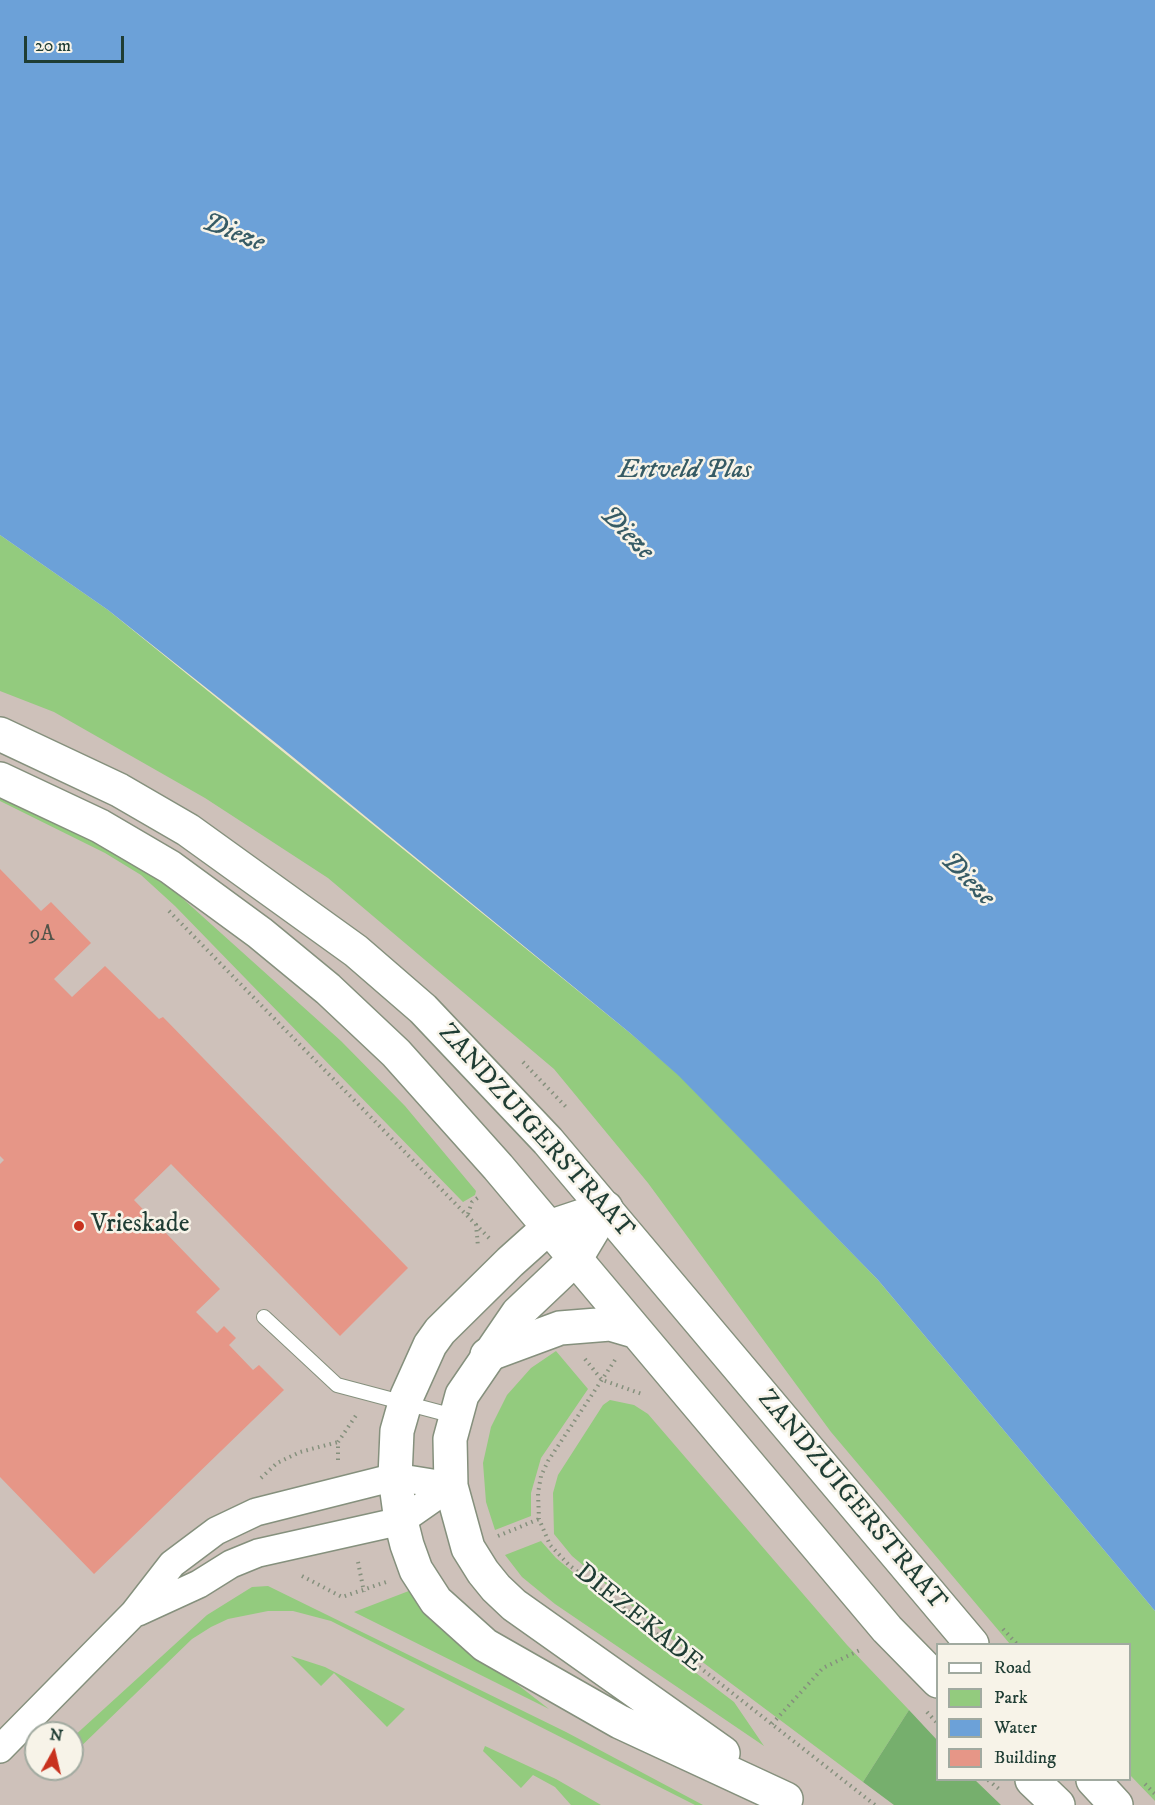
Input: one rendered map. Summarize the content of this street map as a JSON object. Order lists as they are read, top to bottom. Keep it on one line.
{"streets":{"main road":["ZANDZUIGERSTRAAT"],"path":["DIEZEKADE"]},"water":["Dieze","Ertveld Plas"],"places":["Vrieskade"],"house_numbers":["9A"],"legend":["Road","Park","Water","Building"],"scale_bar":"20 m","north":"top"}
